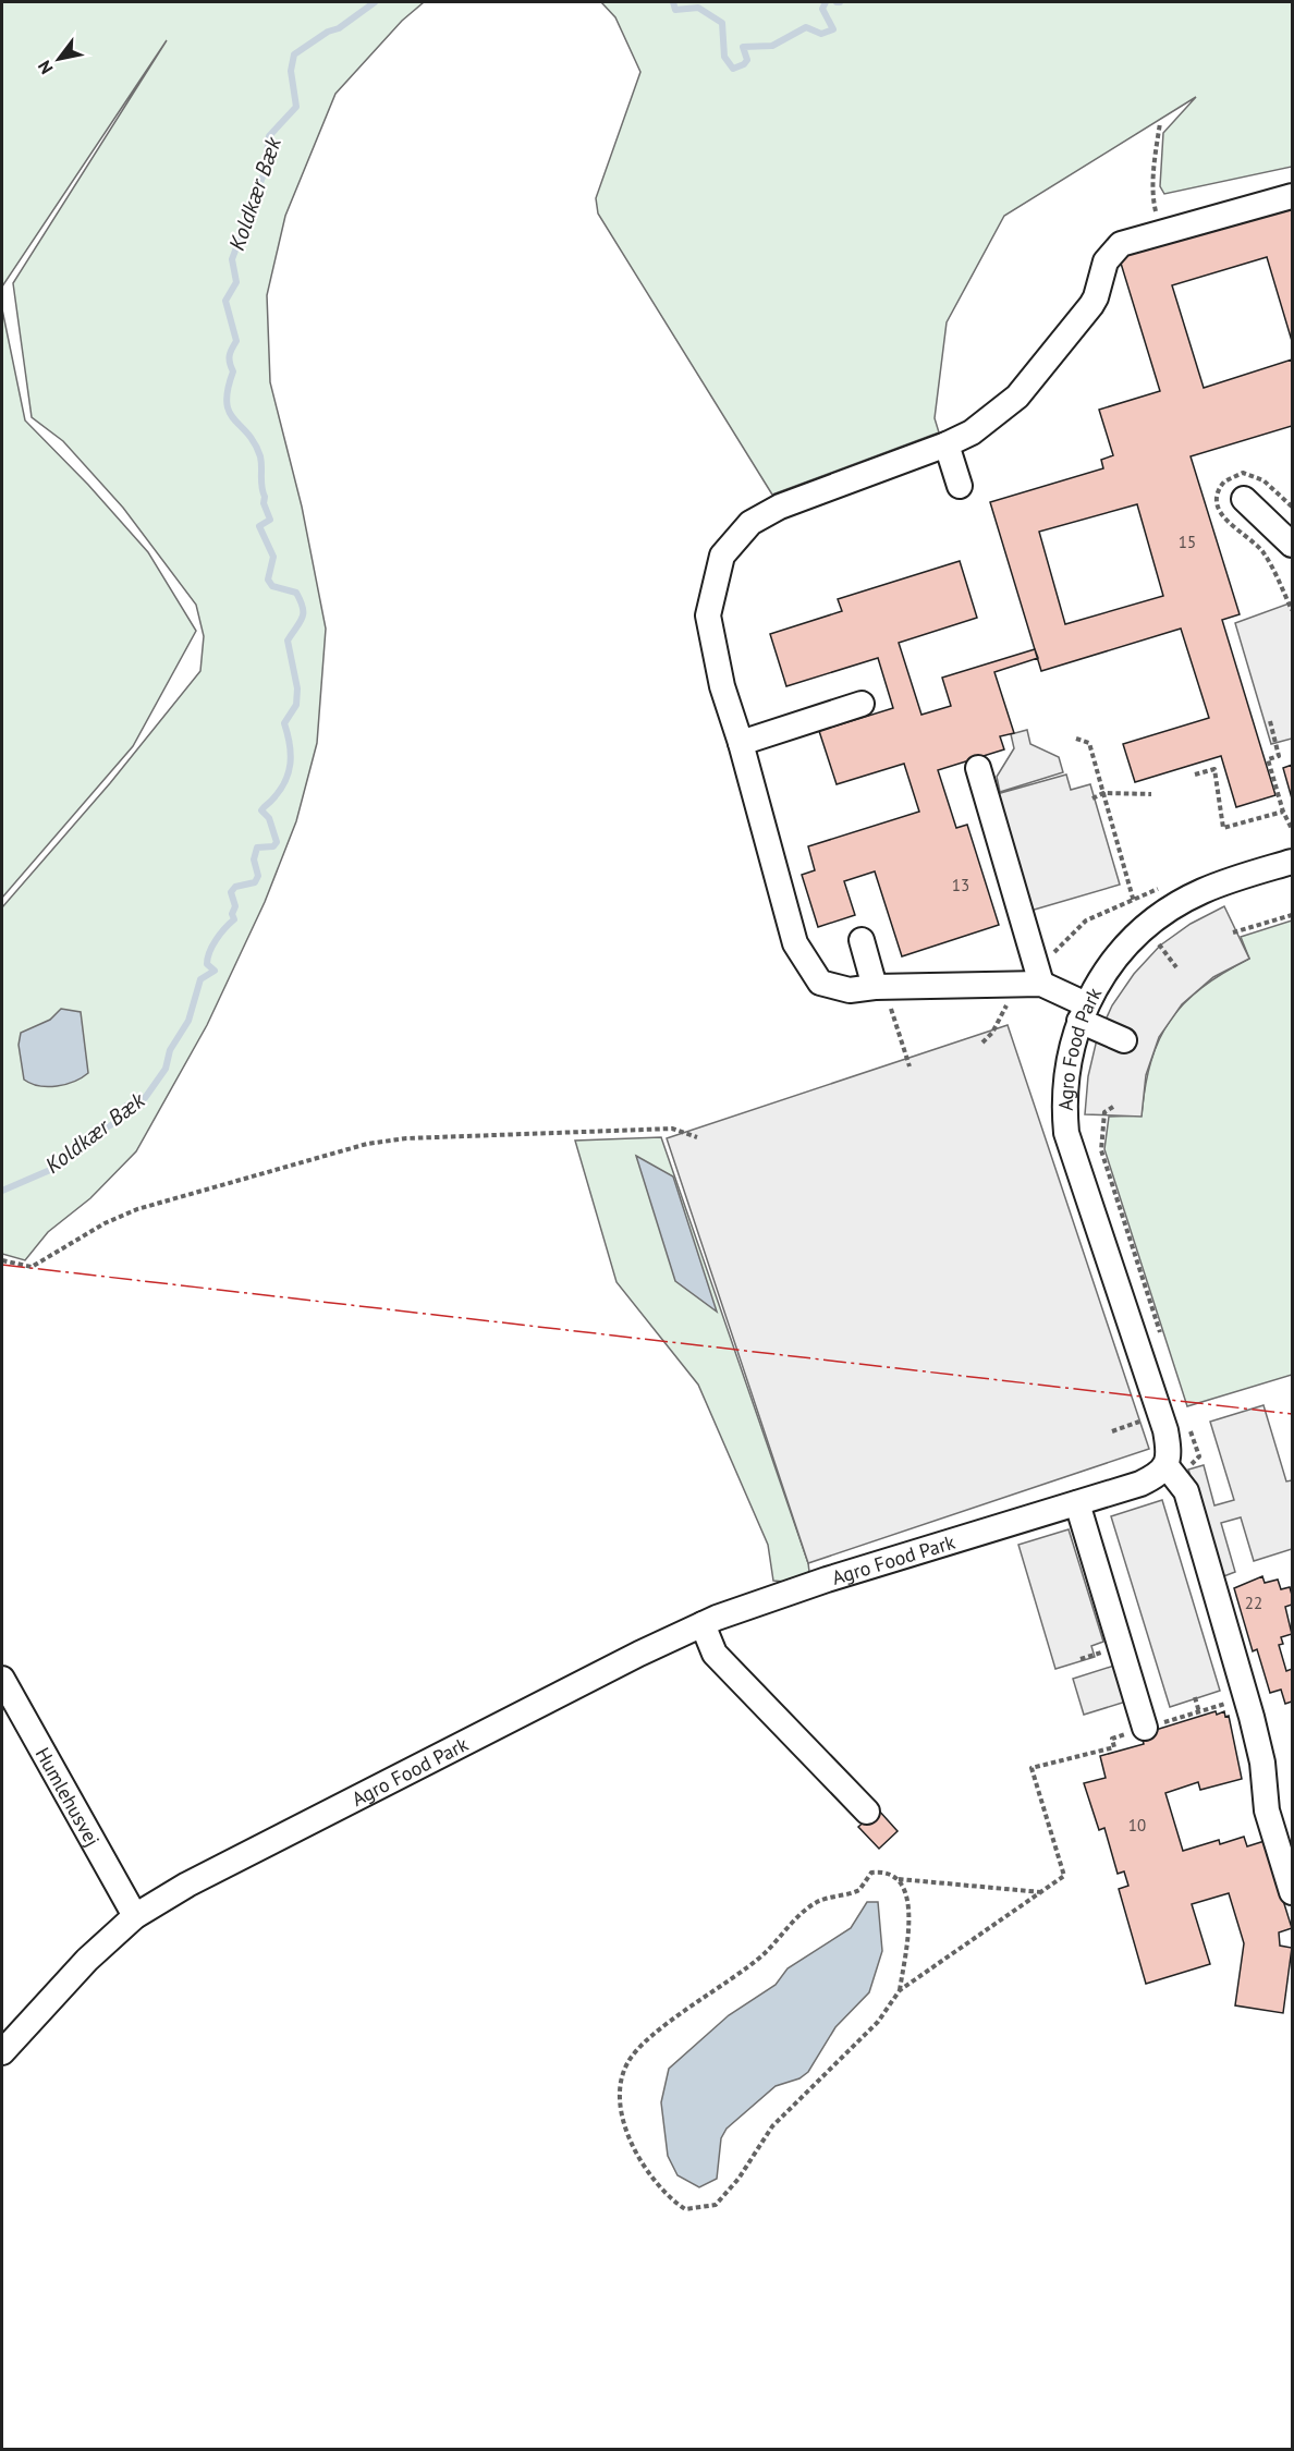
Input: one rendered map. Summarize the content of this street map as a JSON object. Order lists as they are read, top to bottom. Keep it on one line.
{"streets":{"street":["Agro Food Park","Humlehusvej"]},"crossings":[["Agro Food Park","Humlehusvej"]],"water":["Koldkær Bæk"],"house_numbers":["15","13","22","10"],"north":"bottom left"}
